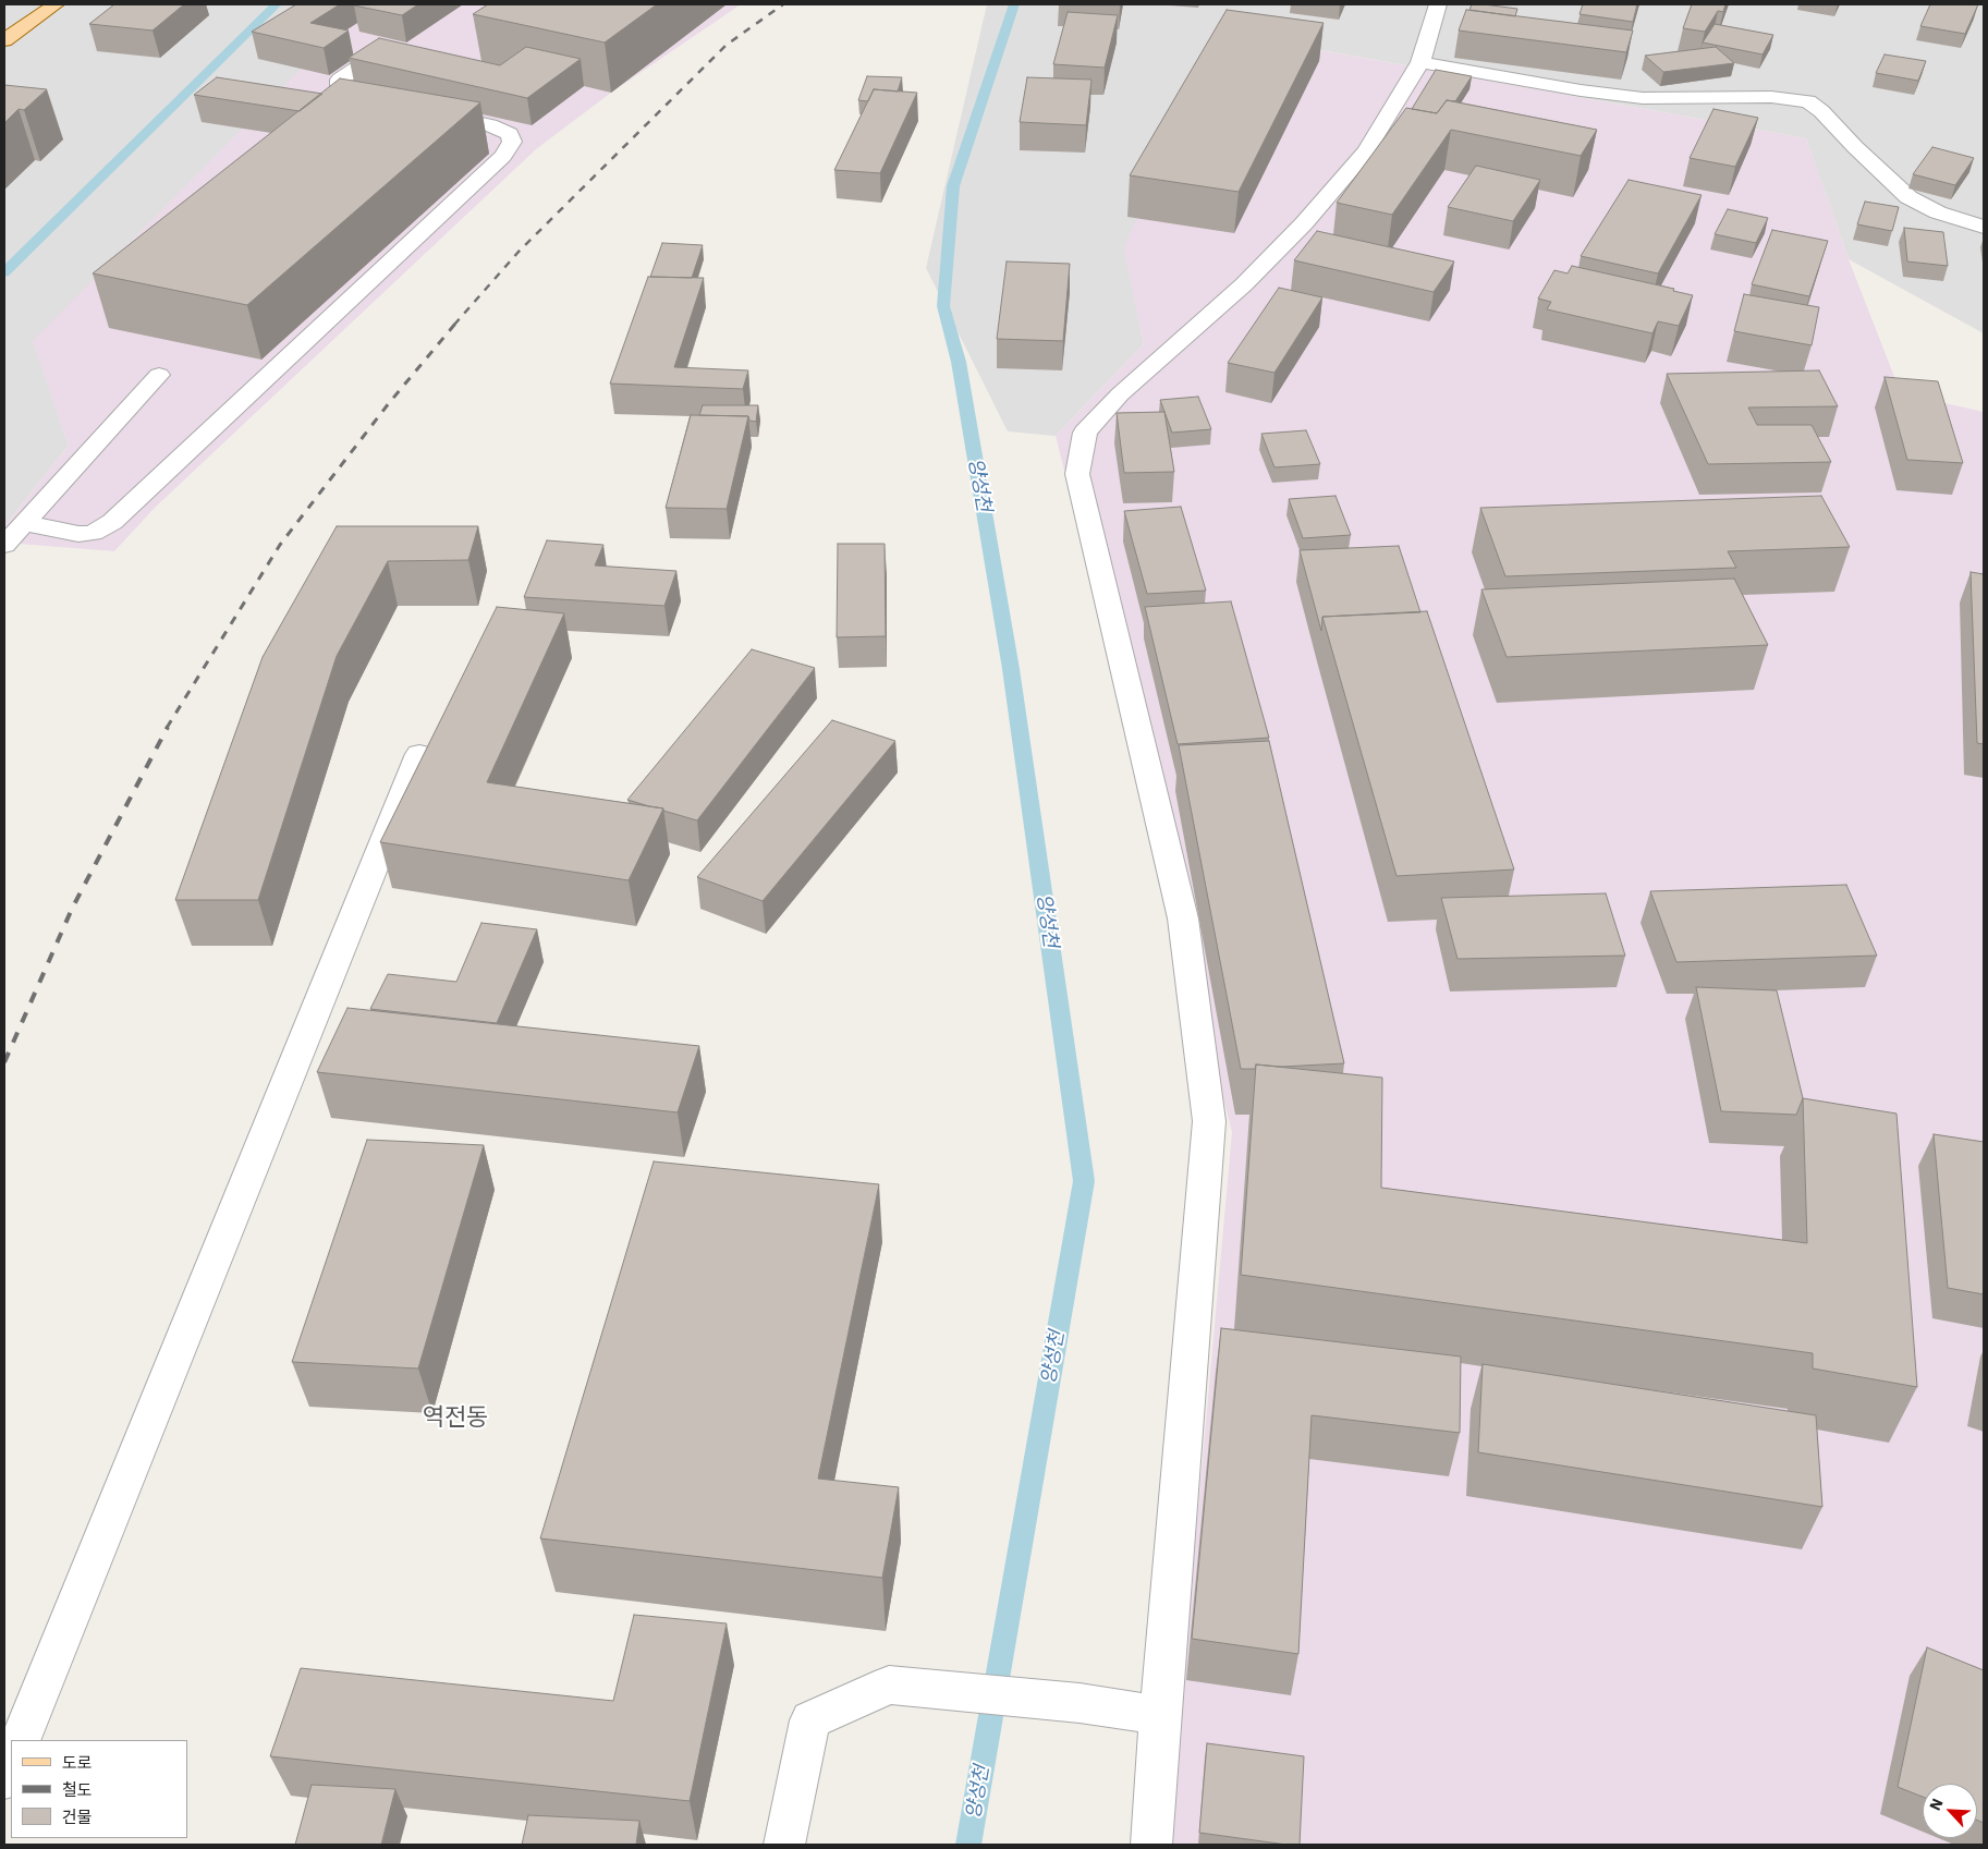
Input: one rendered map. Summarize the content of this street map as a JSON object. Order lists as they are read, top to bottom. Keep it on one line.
{"districts":["역전동"],"water":["양성천"],"legend":["도로","철도","건물"],"north":"top left"}
